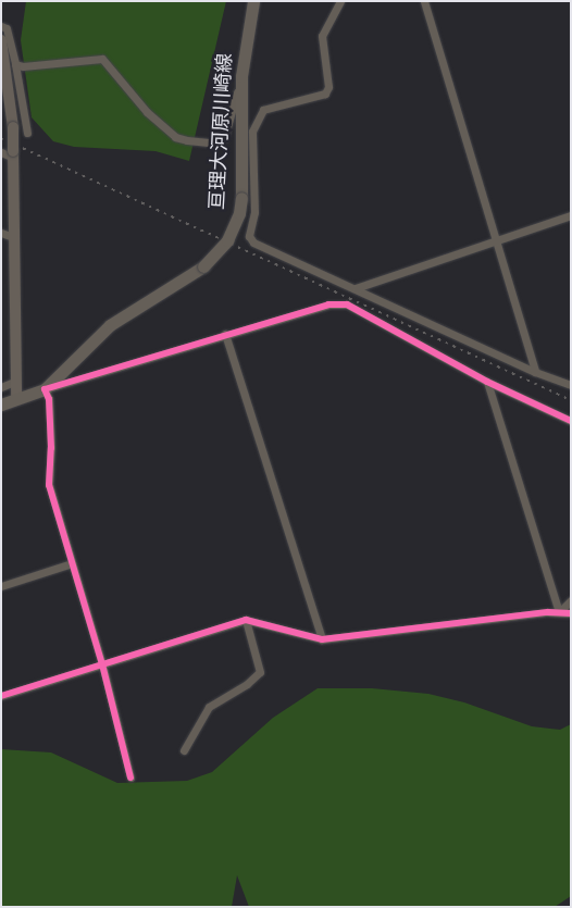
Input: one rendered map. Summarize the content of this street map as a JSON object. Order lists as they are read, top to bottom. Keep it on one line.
{"streets":{"main road":["亘理大河原川崎線"]}}
